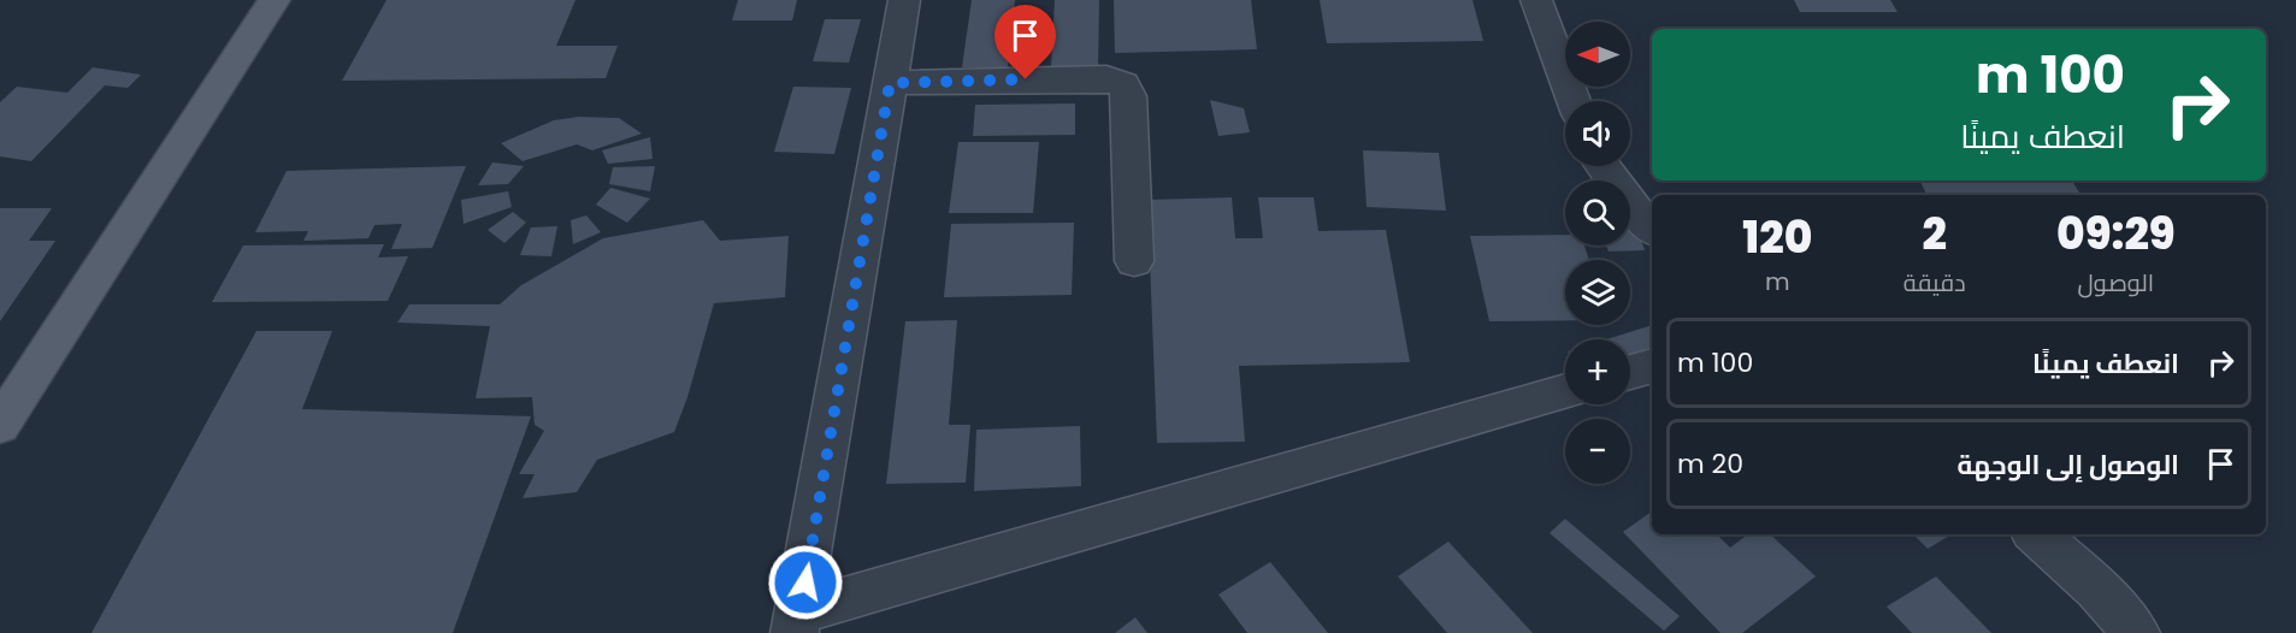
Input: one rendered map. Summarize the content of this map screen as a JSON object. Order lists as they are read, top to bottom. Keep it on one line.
{"north":"left","page":{"map_buttons":["+","−"],"turn":["100 m","انعطف يمينًا"],"eta":["09:29","الوصول","2","دقيقة","120","m"],"list":[{"name":"انعطف يمينًا","value":"100 m"},{"name":"الوصول إلى الوجهة","value":"20 m"}]}}
